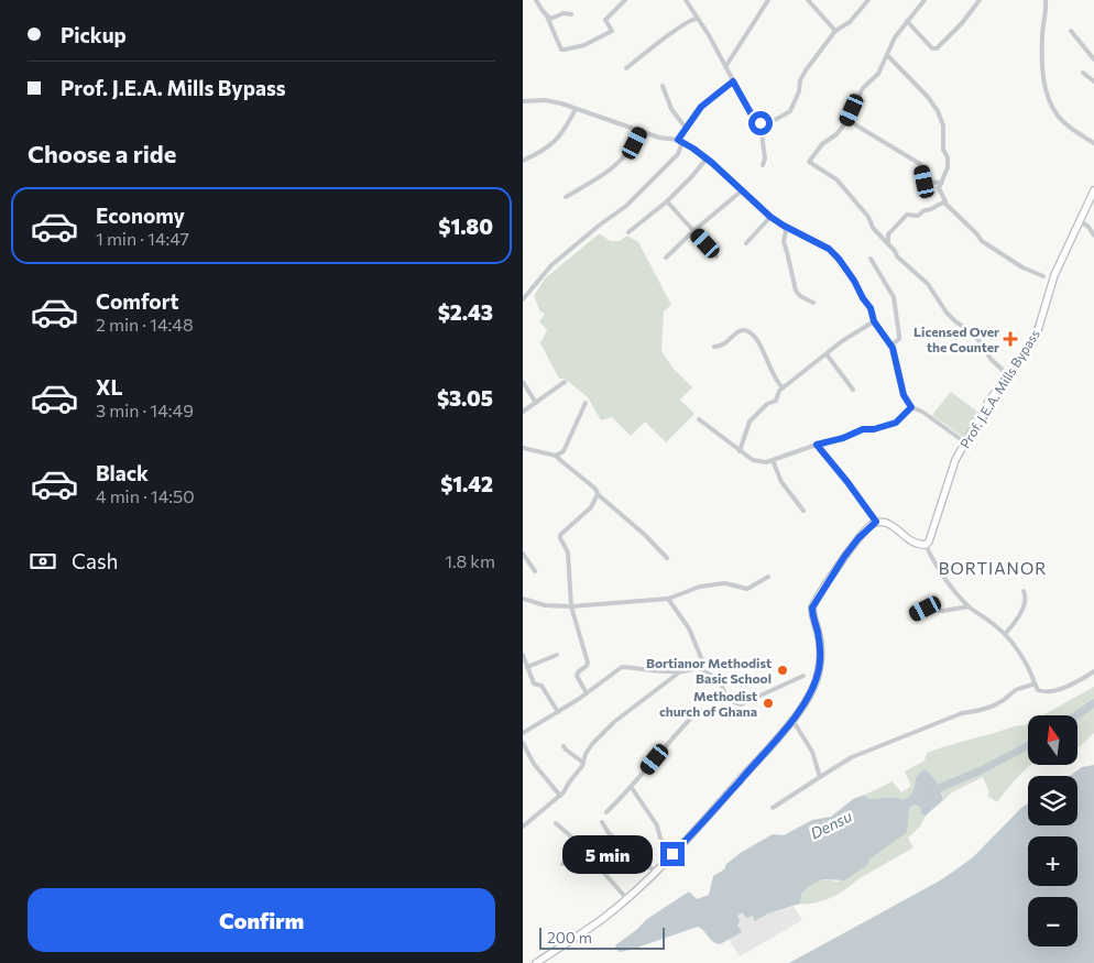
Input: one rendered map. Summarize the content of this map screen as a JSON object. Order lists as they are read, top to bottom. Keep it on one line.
{"streets":{"street":["Prof. J.E.A. Mills Bypass"]},"districts":["BORTIANOR"],"water":["Densu"],"places":{"health":["Licensed Over the Counter"],"other":["Bortianor Methodist Basic School","Methodist church of Ghana"]},"scale_bar":"200 m","north":"top","page":{"banner":["Pickup","Prof. J.E.A. Mills Bypass"],"heading":"Choose a ride","list":[{"name":"Economy","note":"1 min · 14:47","value":"$1.80"},{"name":"Comfort","note":"2 min · 14:48","value":"$2.43"},{"name":"XL","note":"3 min · 14:49","value":"$3.05"},{"name":"Black","note":"4 min · 14:50","value":"$1.42"}],"pay":["Cash","1.8 km"],"map_buttons":["+","−"],"bubble":"5 min","buttons":"Confirm","scale":"200 m"}}
